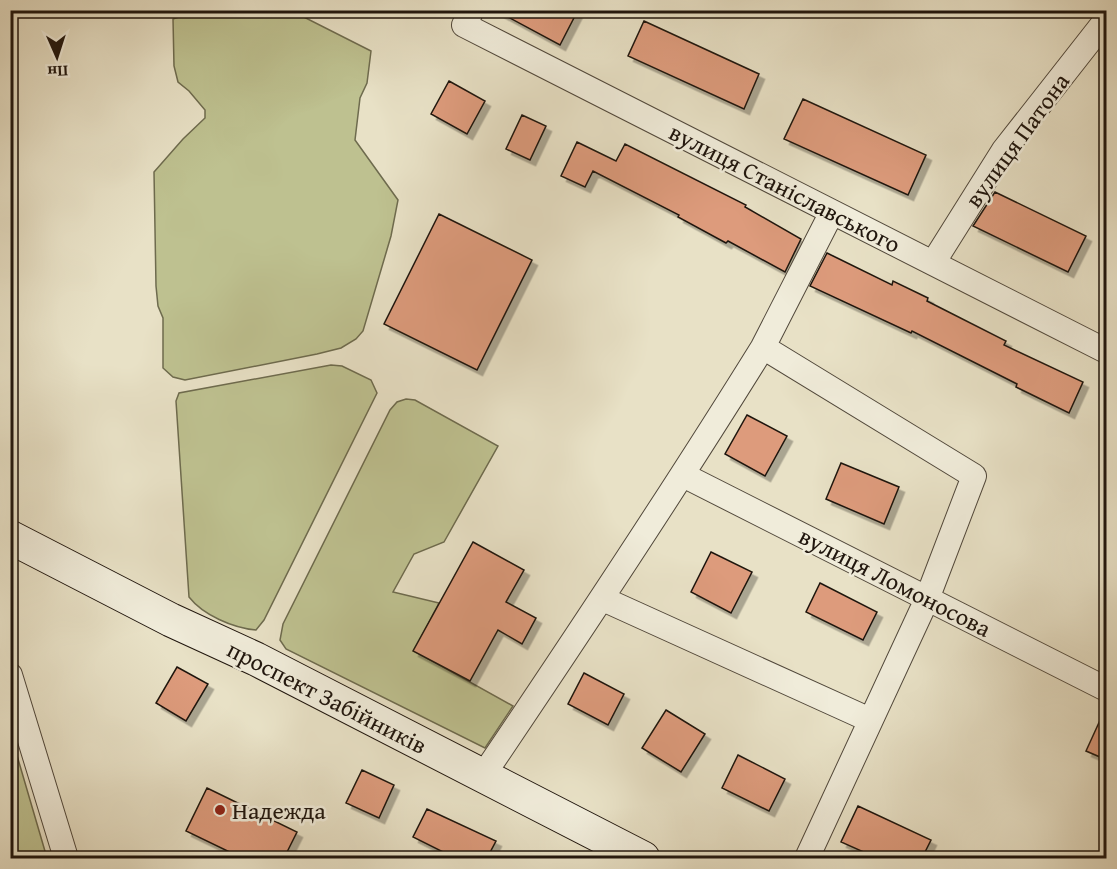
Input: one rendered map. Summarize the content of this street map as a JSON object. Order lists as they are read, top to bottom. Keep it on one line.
{"streets":{"main road":["проспект Забійників"],"street":["вулиця Патона","вулиця Станіславського","вулиця Ломоносова"]},"crossings":[["вулиця Патона","вулиця Станіславського"]],"places":["Надежда"],"north":"bottom"}
